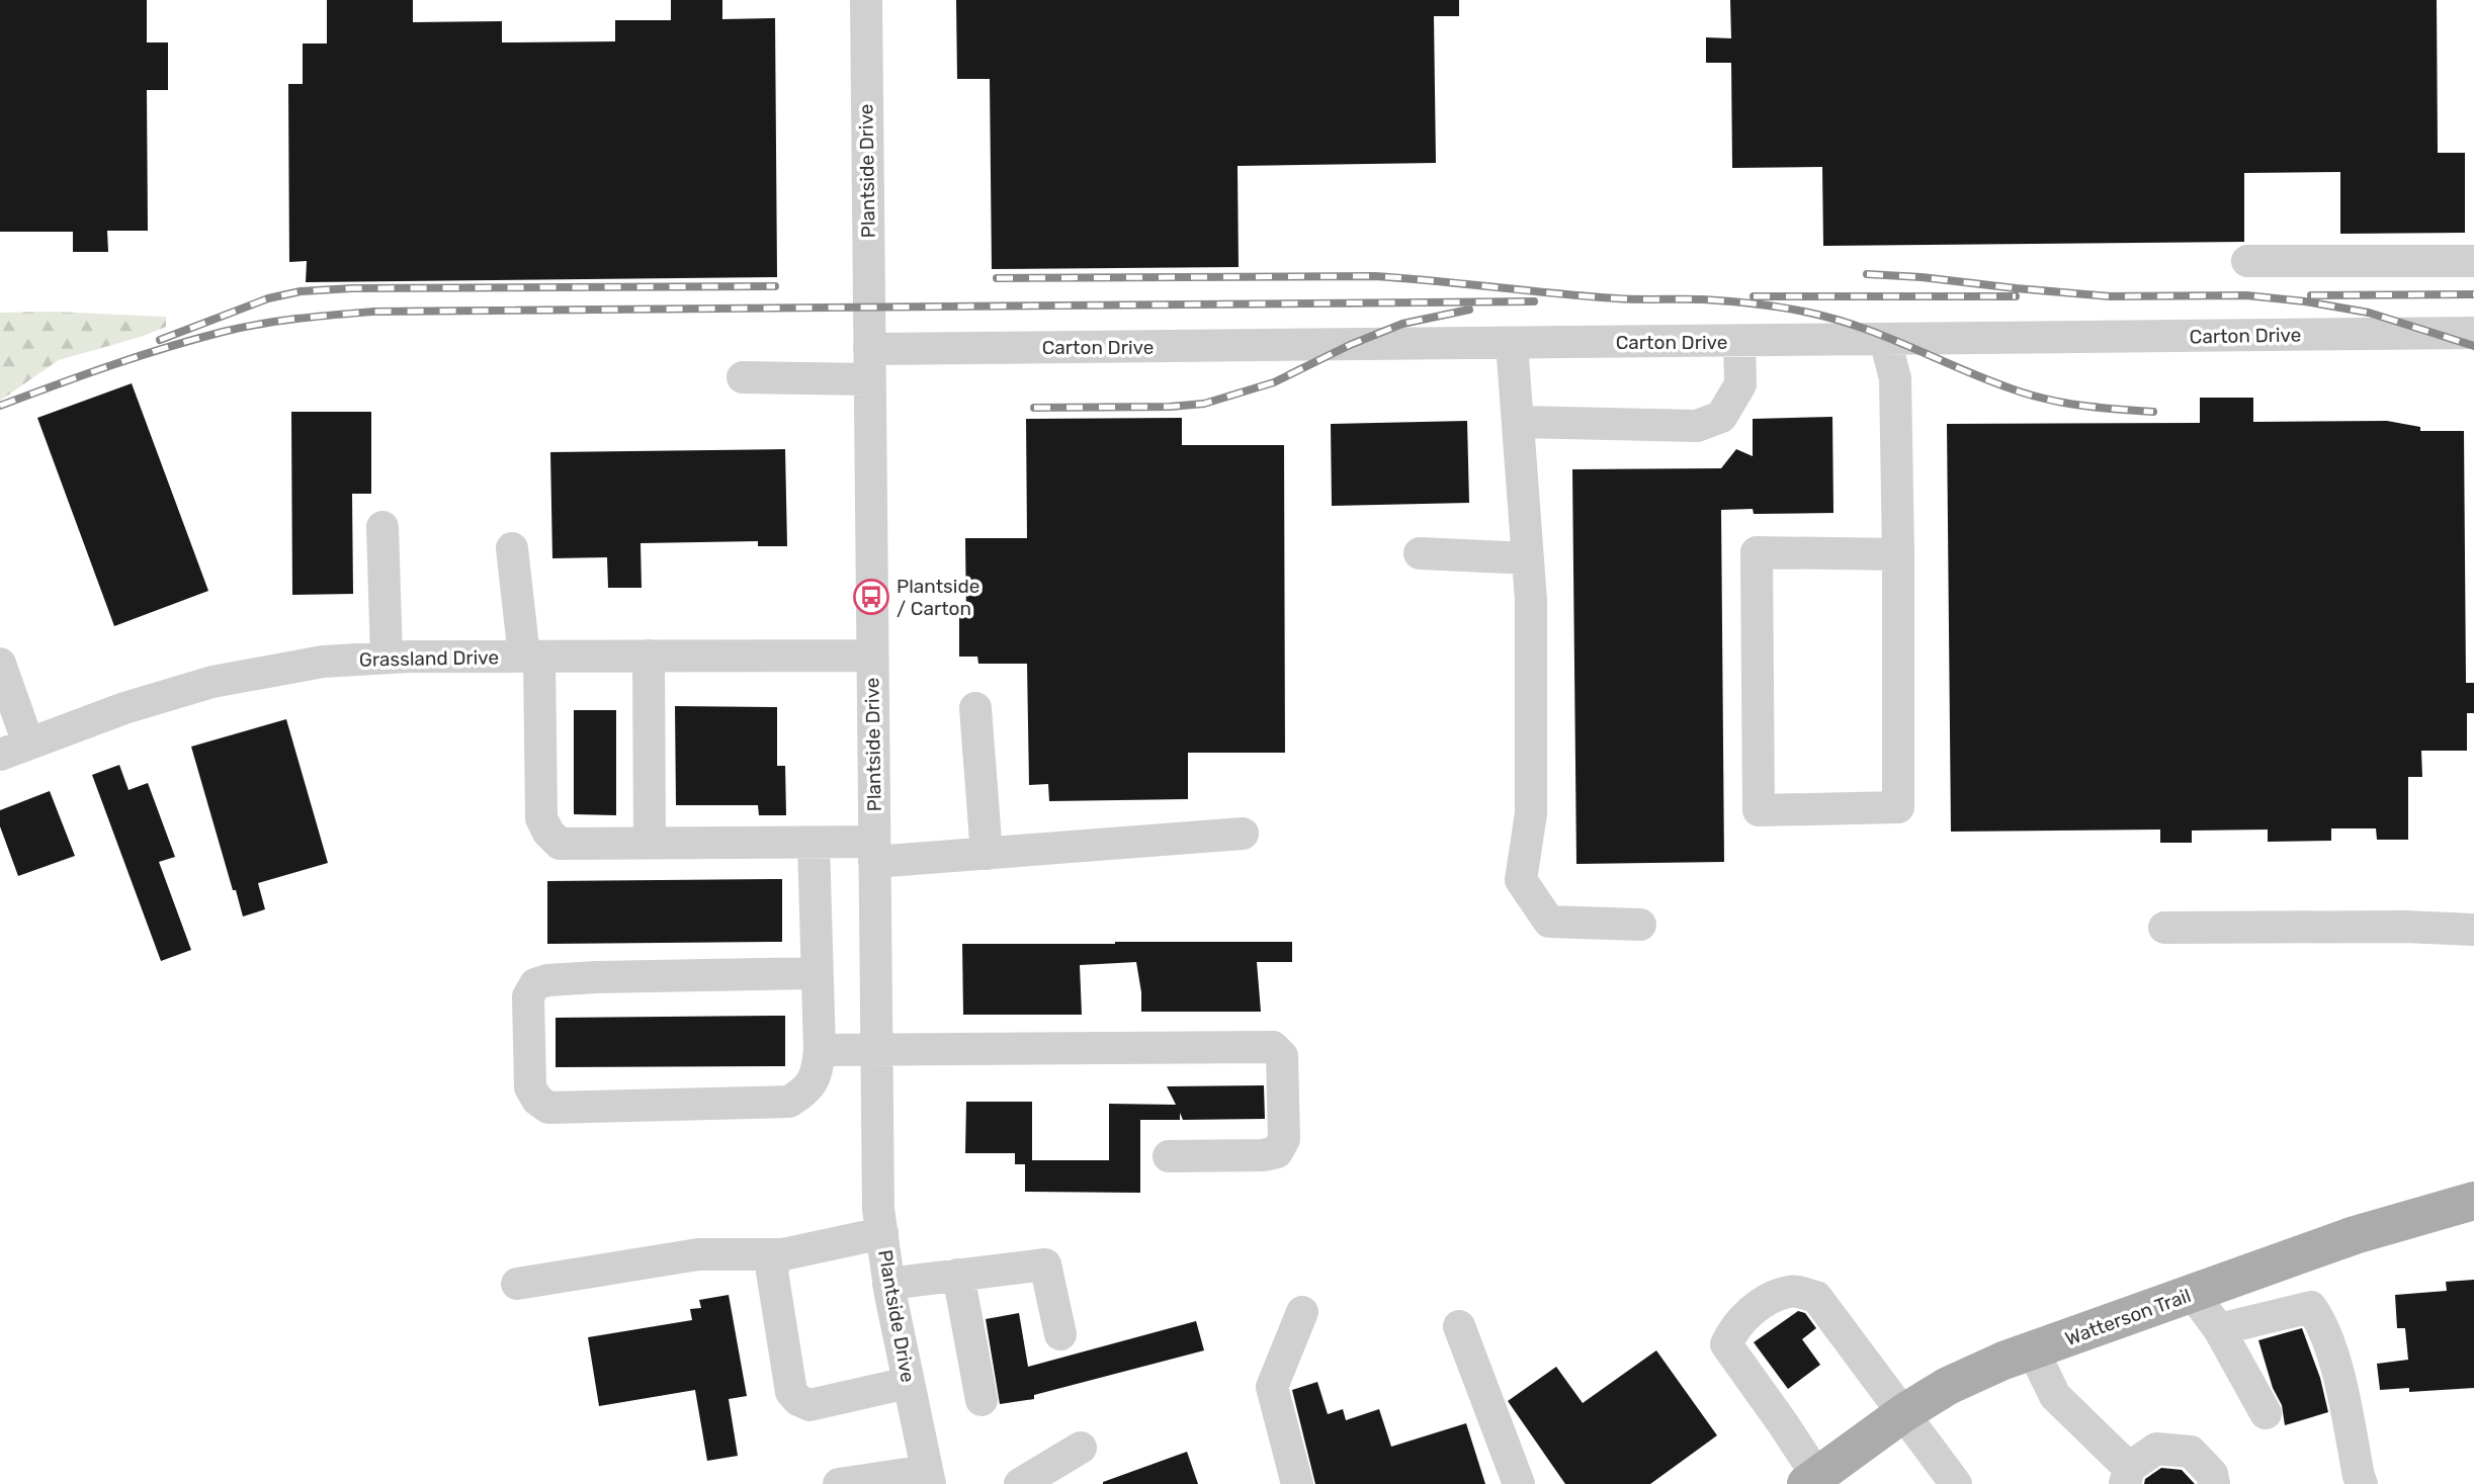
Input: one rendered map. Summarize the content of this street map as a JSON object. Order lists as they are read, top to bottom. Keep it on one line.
{"streets":{"main road":["Watterson Trail"],"street":["Plantside Drive","Carton Drive","Grassland Drive"]},"crossings":[["Plantside Drive","Carton Drive"],["Plantside Drive","Grassland Drive"]],"places":{"bus stop":["Plantside / Carton"]}}
